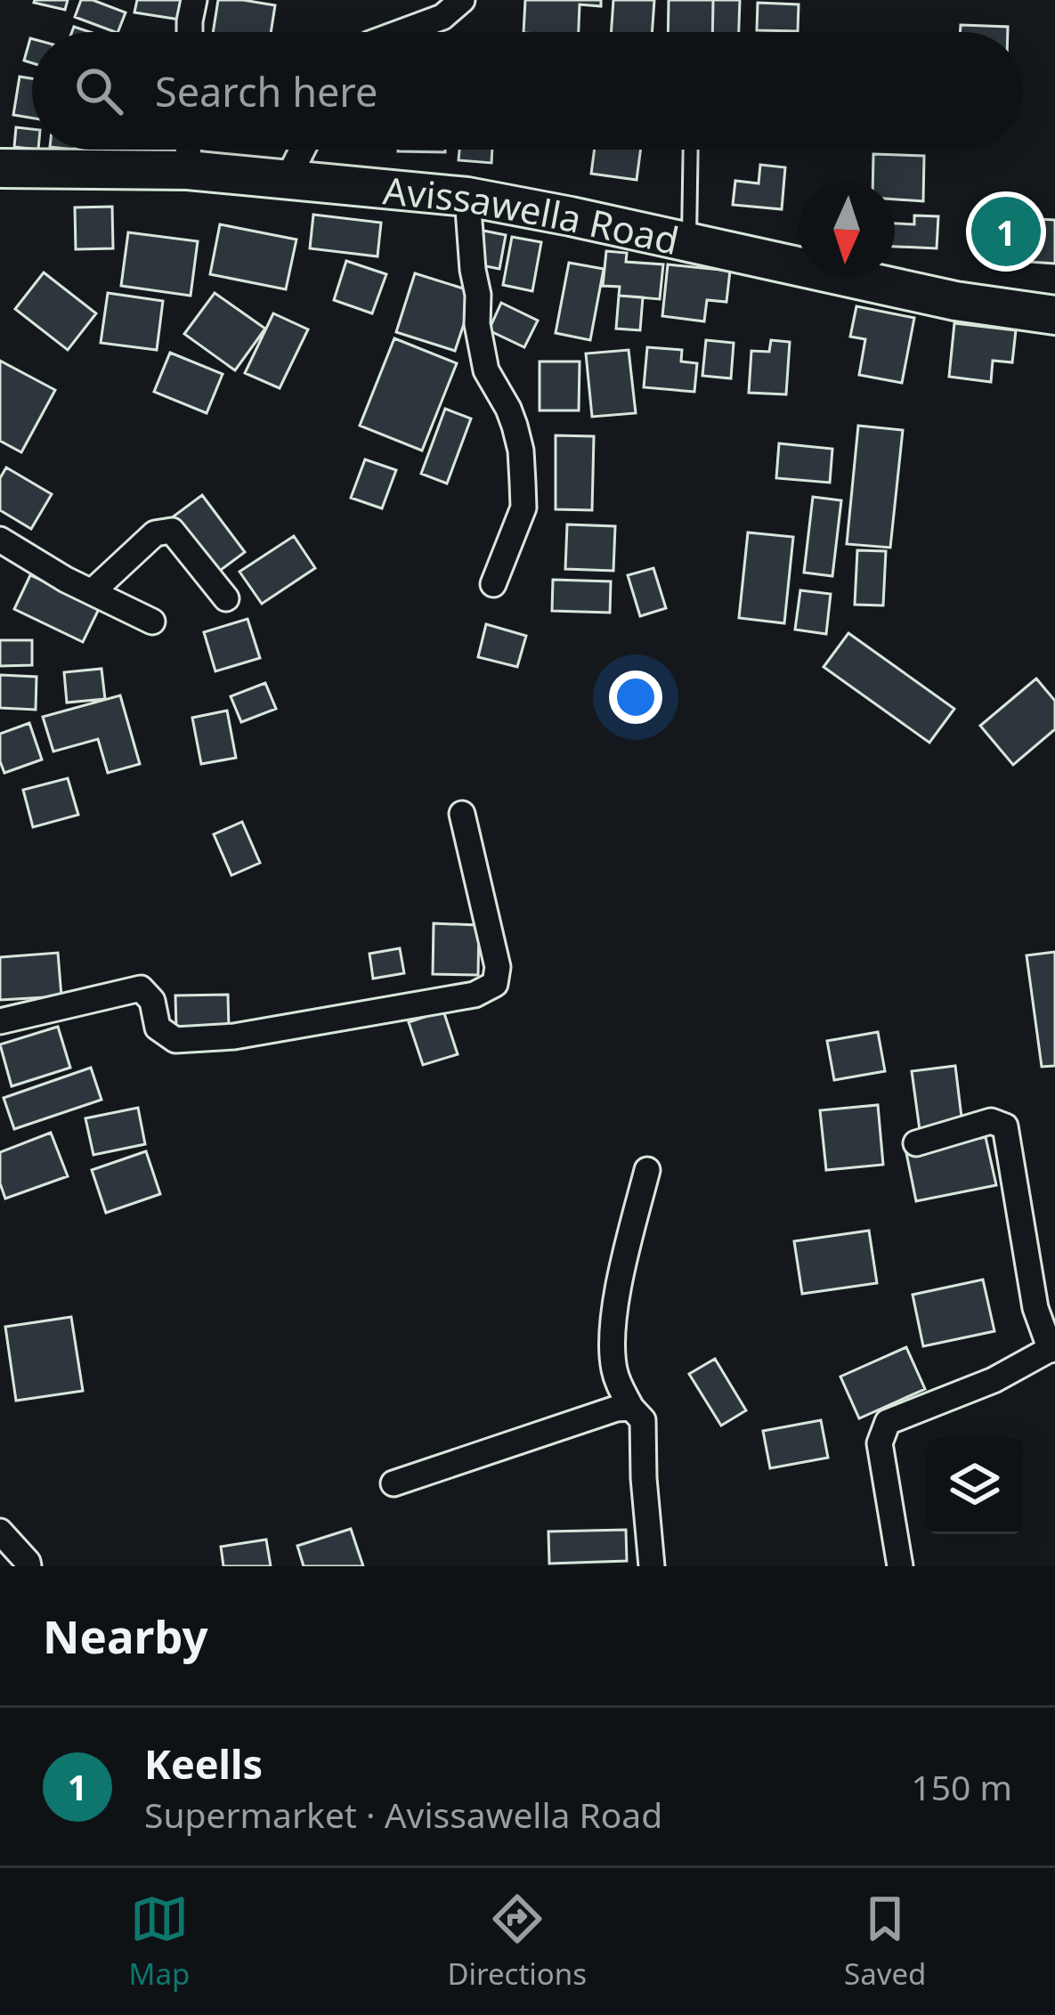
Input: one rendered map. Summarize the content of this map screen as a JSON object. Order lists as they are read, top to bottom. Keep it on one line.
{"streets":{"main road":["Avissawella Road"]},"north":"bottom","page":{"search":"Search here","pins":"1","heading":"Nearby","list":[{"mark":"1","name":"Keells","note":"Supermarket · Avissawella Road","value":"150 m"}],"nav":["Map","Directions","Saved"]}}
